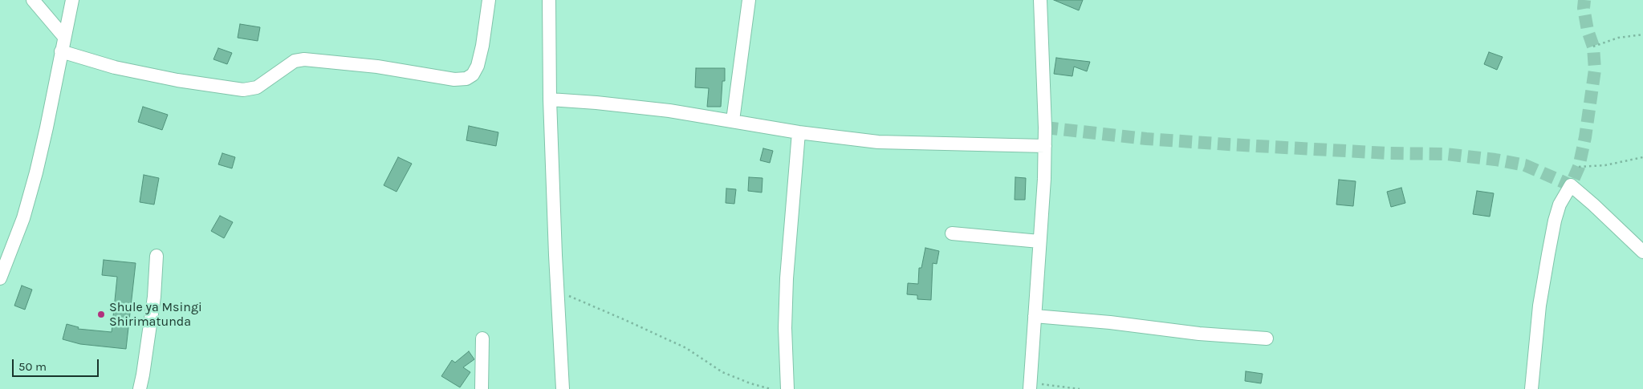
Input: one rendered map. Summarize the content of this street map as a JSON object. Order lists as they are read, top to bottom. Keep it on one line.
{"places":["Shule ya Msingi Shirimatunda"],"scale_bar":"50 m"}
